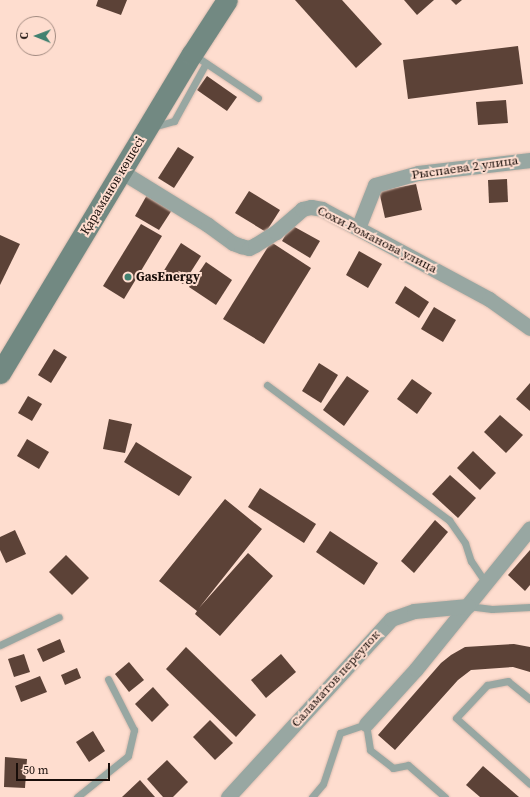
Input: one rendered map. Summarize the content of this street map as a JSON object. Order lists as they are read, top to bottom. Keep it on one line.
{"streets":{"main road":["Қараманов көшесі"],"street":["Рыспаева 2 улица","Сохи Романова улица","Саламатов переулок"]},"crossings":[["Рыспаева 2 улица","Сохи Романова улица"],["Қараманов көшесі","Сохи Романова улица"]],"places":["GasEnergy"],"scale_bar":"50 m","north":"left"}
